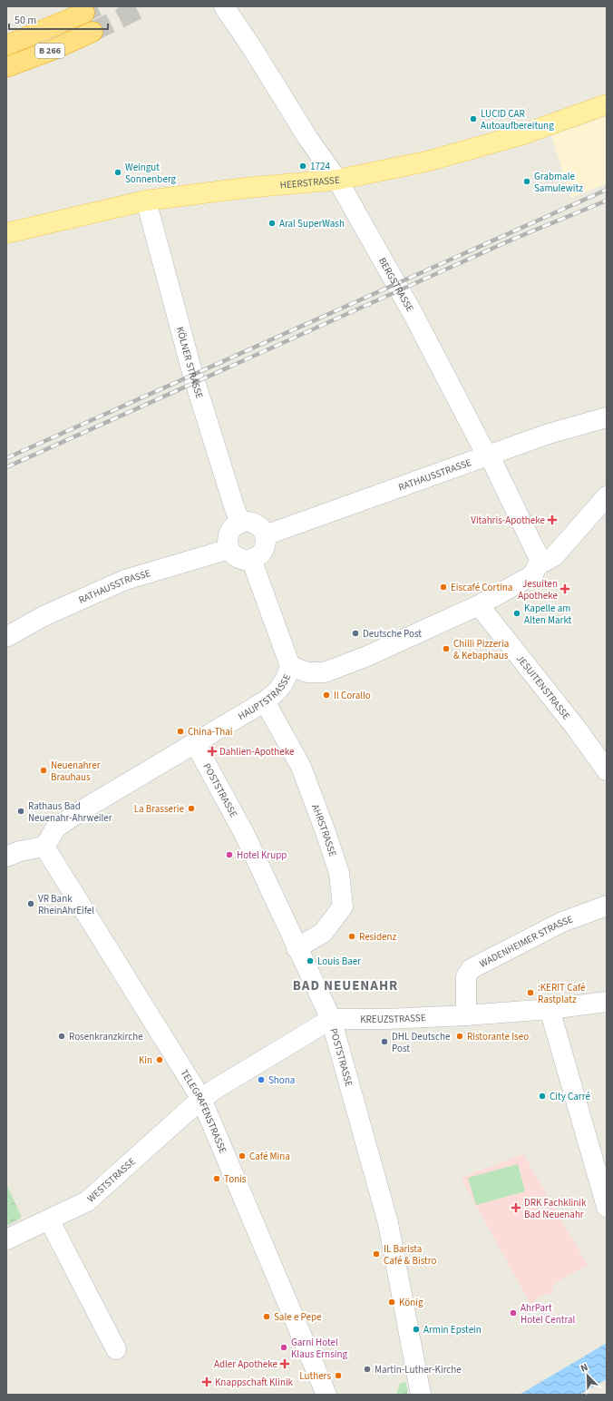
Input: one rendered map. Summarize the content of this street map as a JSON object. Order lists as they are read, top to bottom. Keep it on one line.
{"streets":{"highway":["B 266"],"main road":["HEERSTRASSE"],"street":["BERGSTRASSE","KÖLNER STRASSE","RATHAUSSTRASSE","JESUITENSTRASSE","HAUPTSTRASSE","POSTSTRASSE","AHRSTRASSE","WADENHEIMER STRASSE","KREUZSTRASSE","TELEGRAFENSTRASSE","WESTSTRASSE"]},"crossings":[["HEERSTRASSE","BERGSTRASSE"],["HEERSTRASSE","KÖLNER STRASSE"],["BERGSTRASSE","RATHAUSSTRASSE"],["BERGSTRASSE","HAUPTSTRASSE"],["KÖLNER STRASSE","RATHAUSSTRASSE"],["JESUITENSTRASSE","HAUPTSTRASSE"],["HAUPTSTRASSE","POSTSTRASSE"],["HAUPTSTRASSE","AHRSTRASSE"],["HAUPTSTRASSE","TELEGRAFENSTRASSE"],["POSTSTRASSE","AHRSTRASSE"],["POSTSTRASSE","KREUZSTRASSE"],["WADENHEIMER STRASSE","KREUZSTRASSE"],["TELEGRAFENSTRASSE","WESTSTRASSE"]],"districts":["BAD NEUENAHR"],"places":{"other":["LUCID CAR Autoaufbereitung","1724","Weingut Sonnenberg","Grabmale Samulewitz","Aral SuperWash","Eiscafé Cortina","Kapelle am Alten Markt","Deutsche Post","Chilli Pizzeria & Kebaphaus","Il Corallo","China-Thai","Neuenahrer Brauhaus","La Brasserie","Rathaus Bad Neuenahr-Ahrweiler","Hotel Krupp","VR Bank RheinAhrEifel","Residenz","Louis Baer",":KERIT Café Rastplatz","Rosenkranzkirche","Ristorante Iseo","DHL Deutsche Post","Kin","Shona","City Carré","Café Mina","Tonis","IL Barista Café & Bistro","König","AhrPart Hotel Central","Sale e Pepe","Armin Epstein","Garni Hotel Klaus Ernsing","Martin-Luther-Kirche","Luthers"],"health":["Vitahris-Apotheke","Jesuiten Apotheke","Dahlien-Apotheke","DRK Fachklinik Bad Neuenahr","Adler Apotheke","Knappschaft Klinik"]},"scale_bar":"50 m","north":"top left"}
